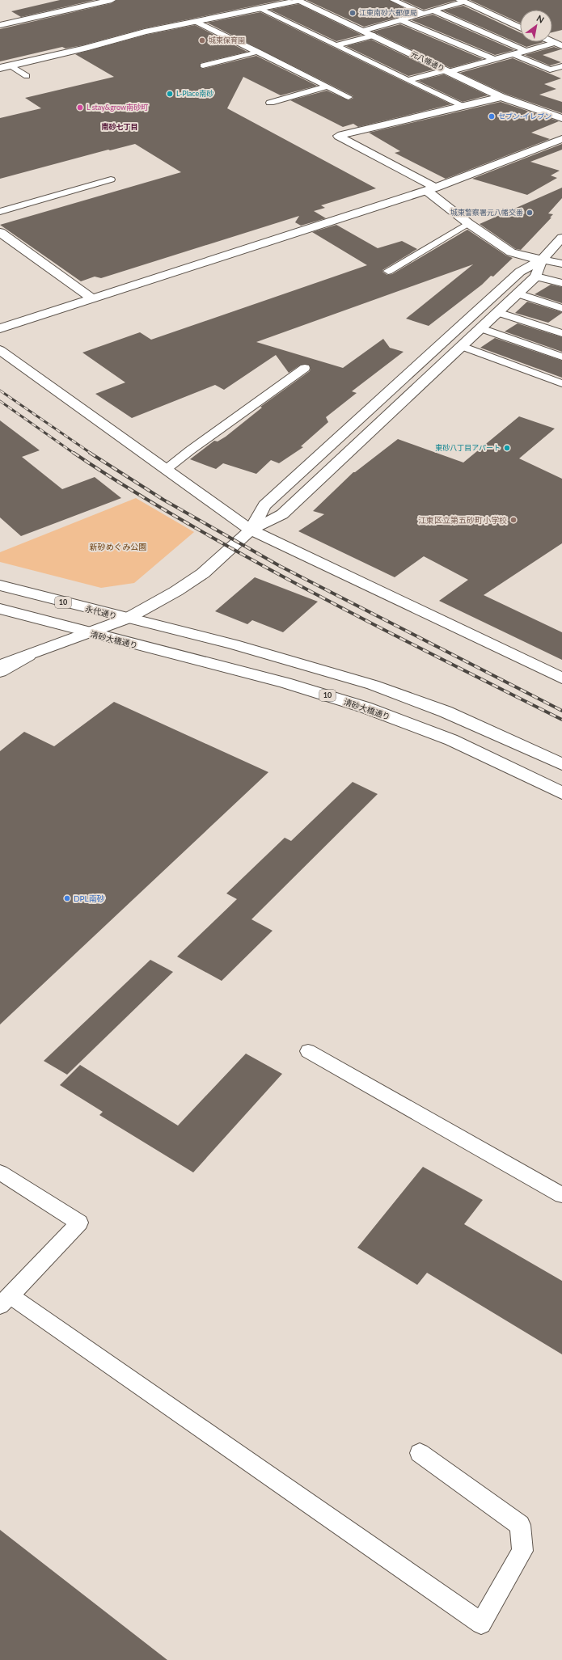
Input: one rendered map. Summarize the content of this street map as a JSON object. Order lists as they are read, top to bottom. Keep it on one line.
{"streets":{"street":["元八幡通り","10","永代通り","清砂大橋通り"]},"crossings":[["10","永代通り"],["10","清砂大橋通り"]],"districts":["南砂七丁目"],"parks":["新砂めぐみ公園"],"places":["江東南砂六郵便局","城東保育園","L-Place南砂","L stay&grow南砂町","セブン-イレブン","城東警察署元八幡交番","東砂八丁目アパート","江東区立第五砂町小学校","DPL南砂"],"north":"top right"}
